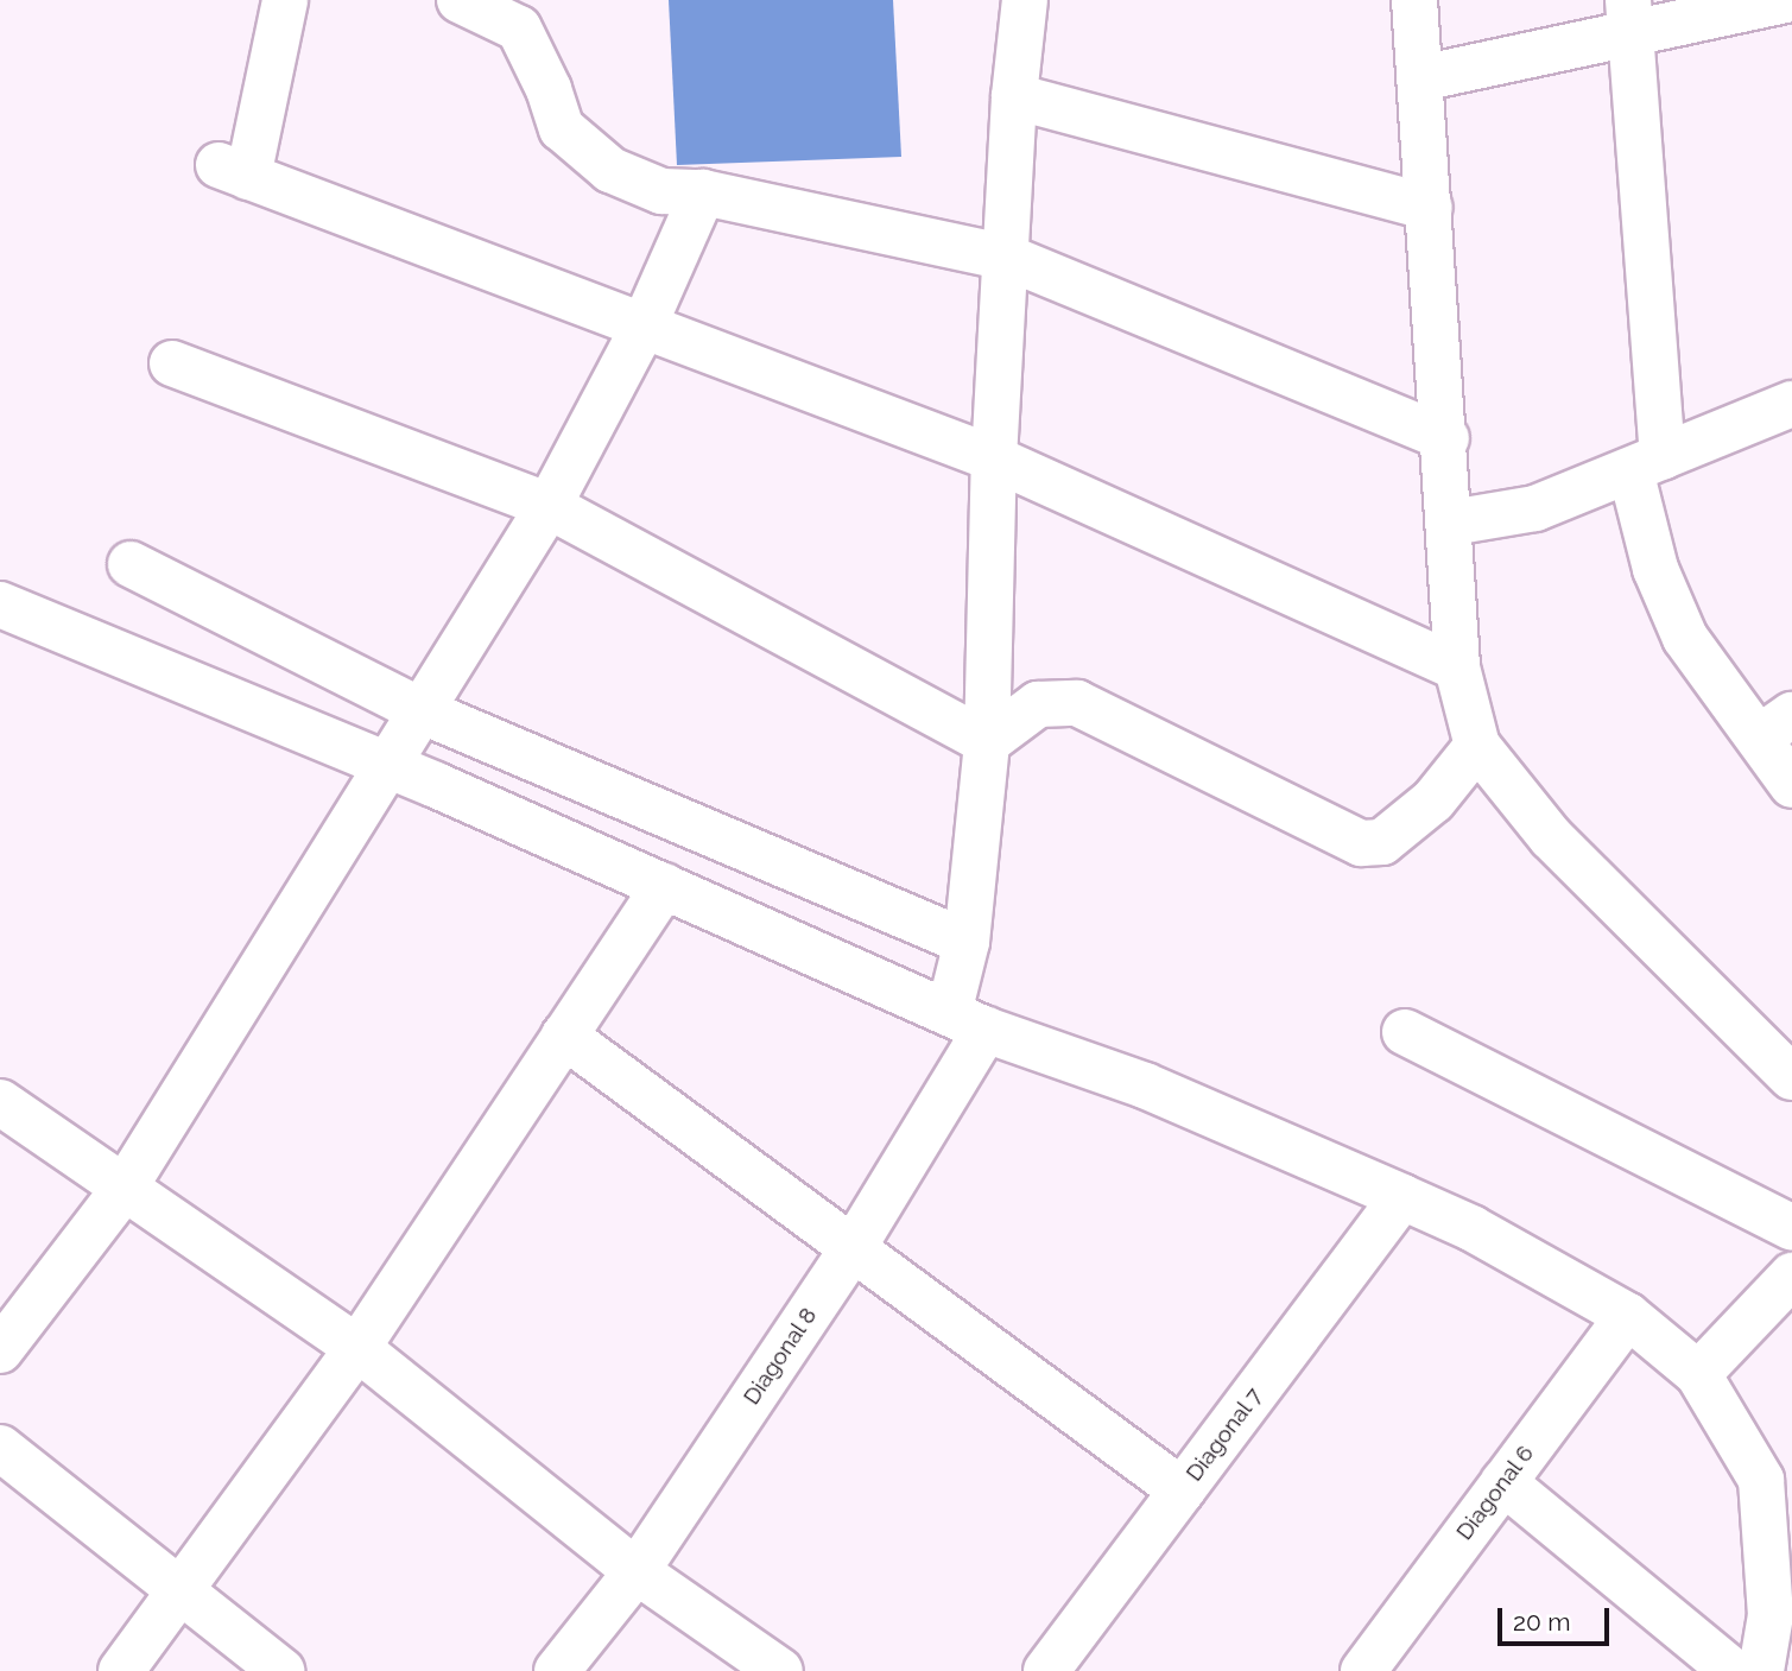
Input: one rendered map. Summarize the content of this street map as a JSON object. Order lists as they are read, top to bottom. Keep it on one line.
{"streets":{"street":["Diagonal 8","Diagonal 7","Diagonal 6"]},"scale_bar":"20 m"}
